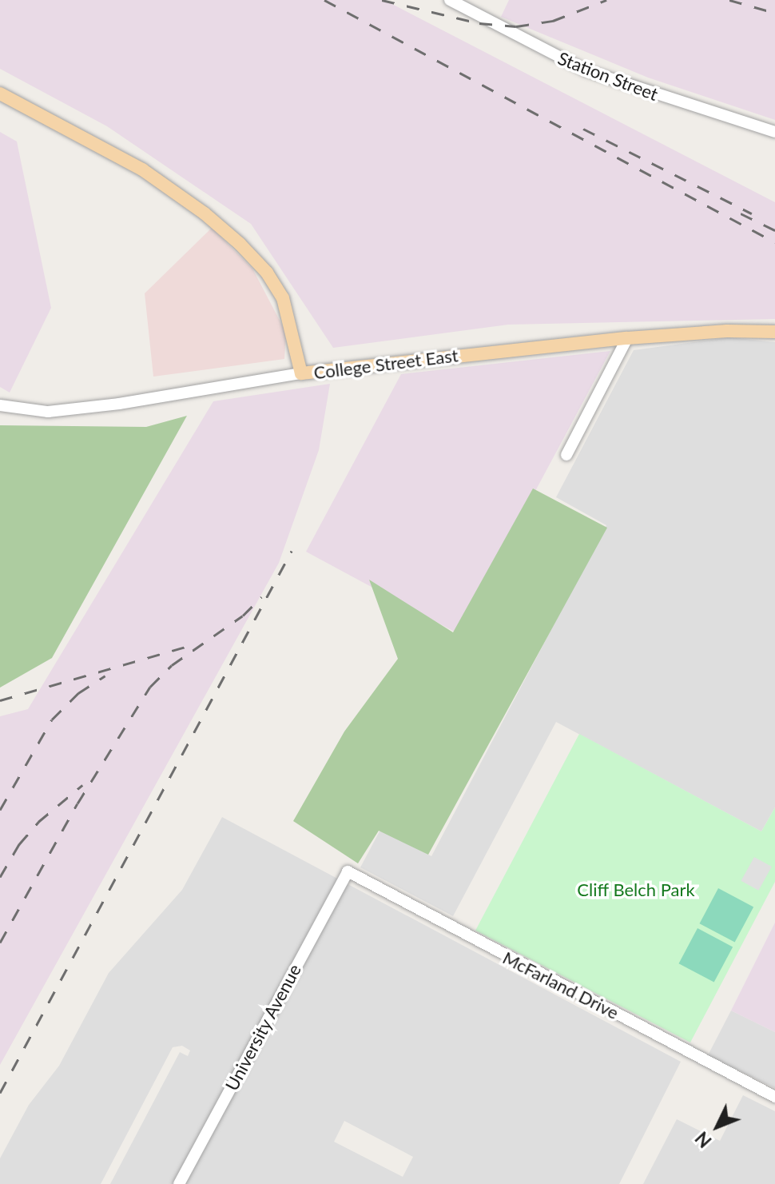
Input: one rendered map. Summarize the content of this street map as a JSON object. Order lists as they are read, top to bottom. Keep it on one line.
{"streets":{"main road":["College Street East"],"street":["Station Street","McFarland Drive","University Avenue"]},"crossings":[["McFarland Drive","University Avenue"]],"parks":["Cliff Belch Park"],"north":"bottom left"}
